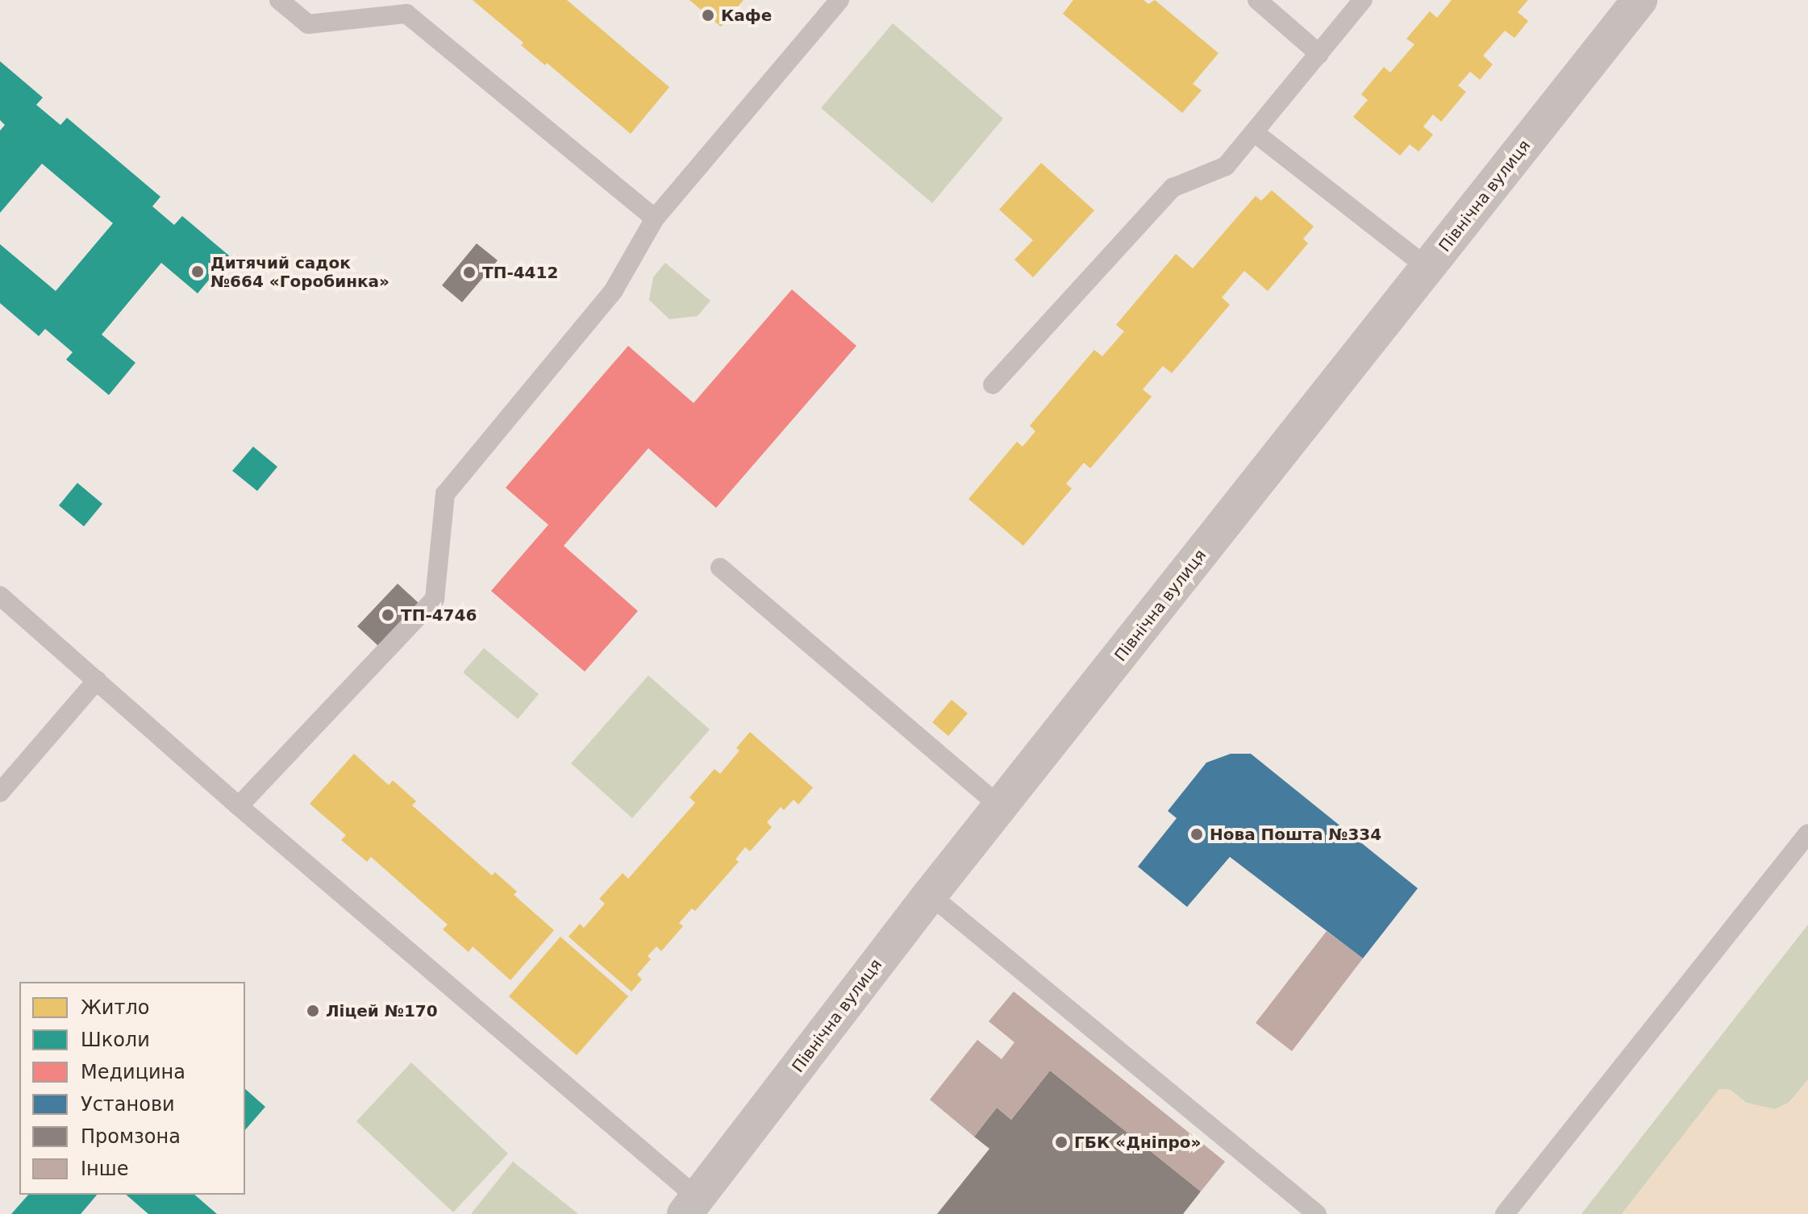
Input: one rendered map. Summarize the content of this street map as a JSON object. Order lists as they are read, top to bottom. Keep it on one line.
{"streets":{"street":["Північна вулиця"]},"places":["Кафе","Дитячий садок №664 «Горобинка»","ТП-4412","ТП-4746","Нова Пошта №334","Ліцей №170","ГБК «Дніпро»"],"legend":["Житло","Школи","Медицина","Установи","Промзона","Інше"]}
